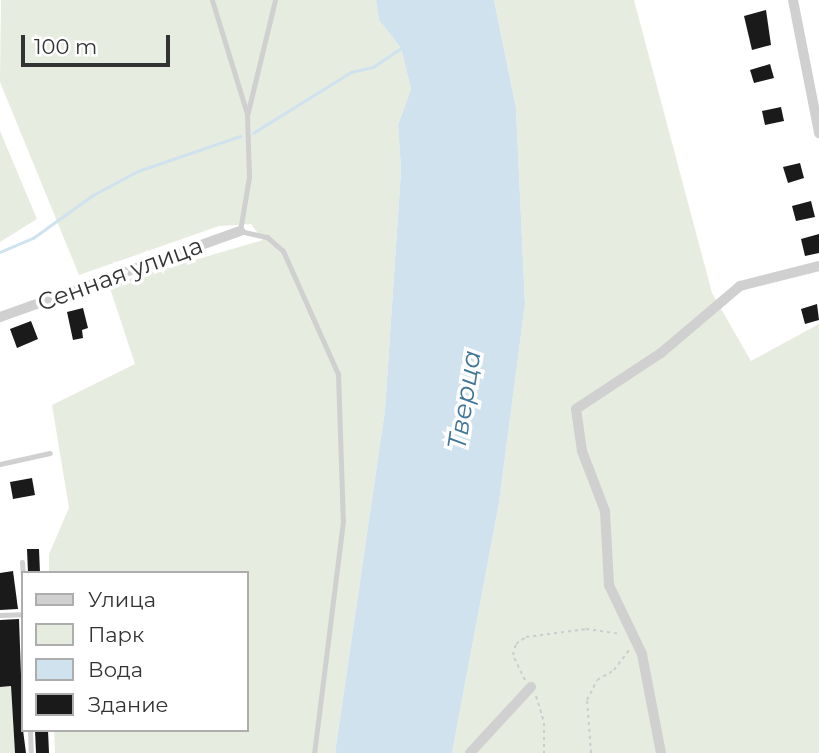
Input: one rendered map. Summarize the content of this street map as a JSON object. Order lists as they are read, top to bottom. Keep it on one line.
{"streets":{"street":["Сенная улица"]},"water":["Тверца"],"legend":["Улица","Парк","Вода","Здание"],"scale_bar":"100 m"}
